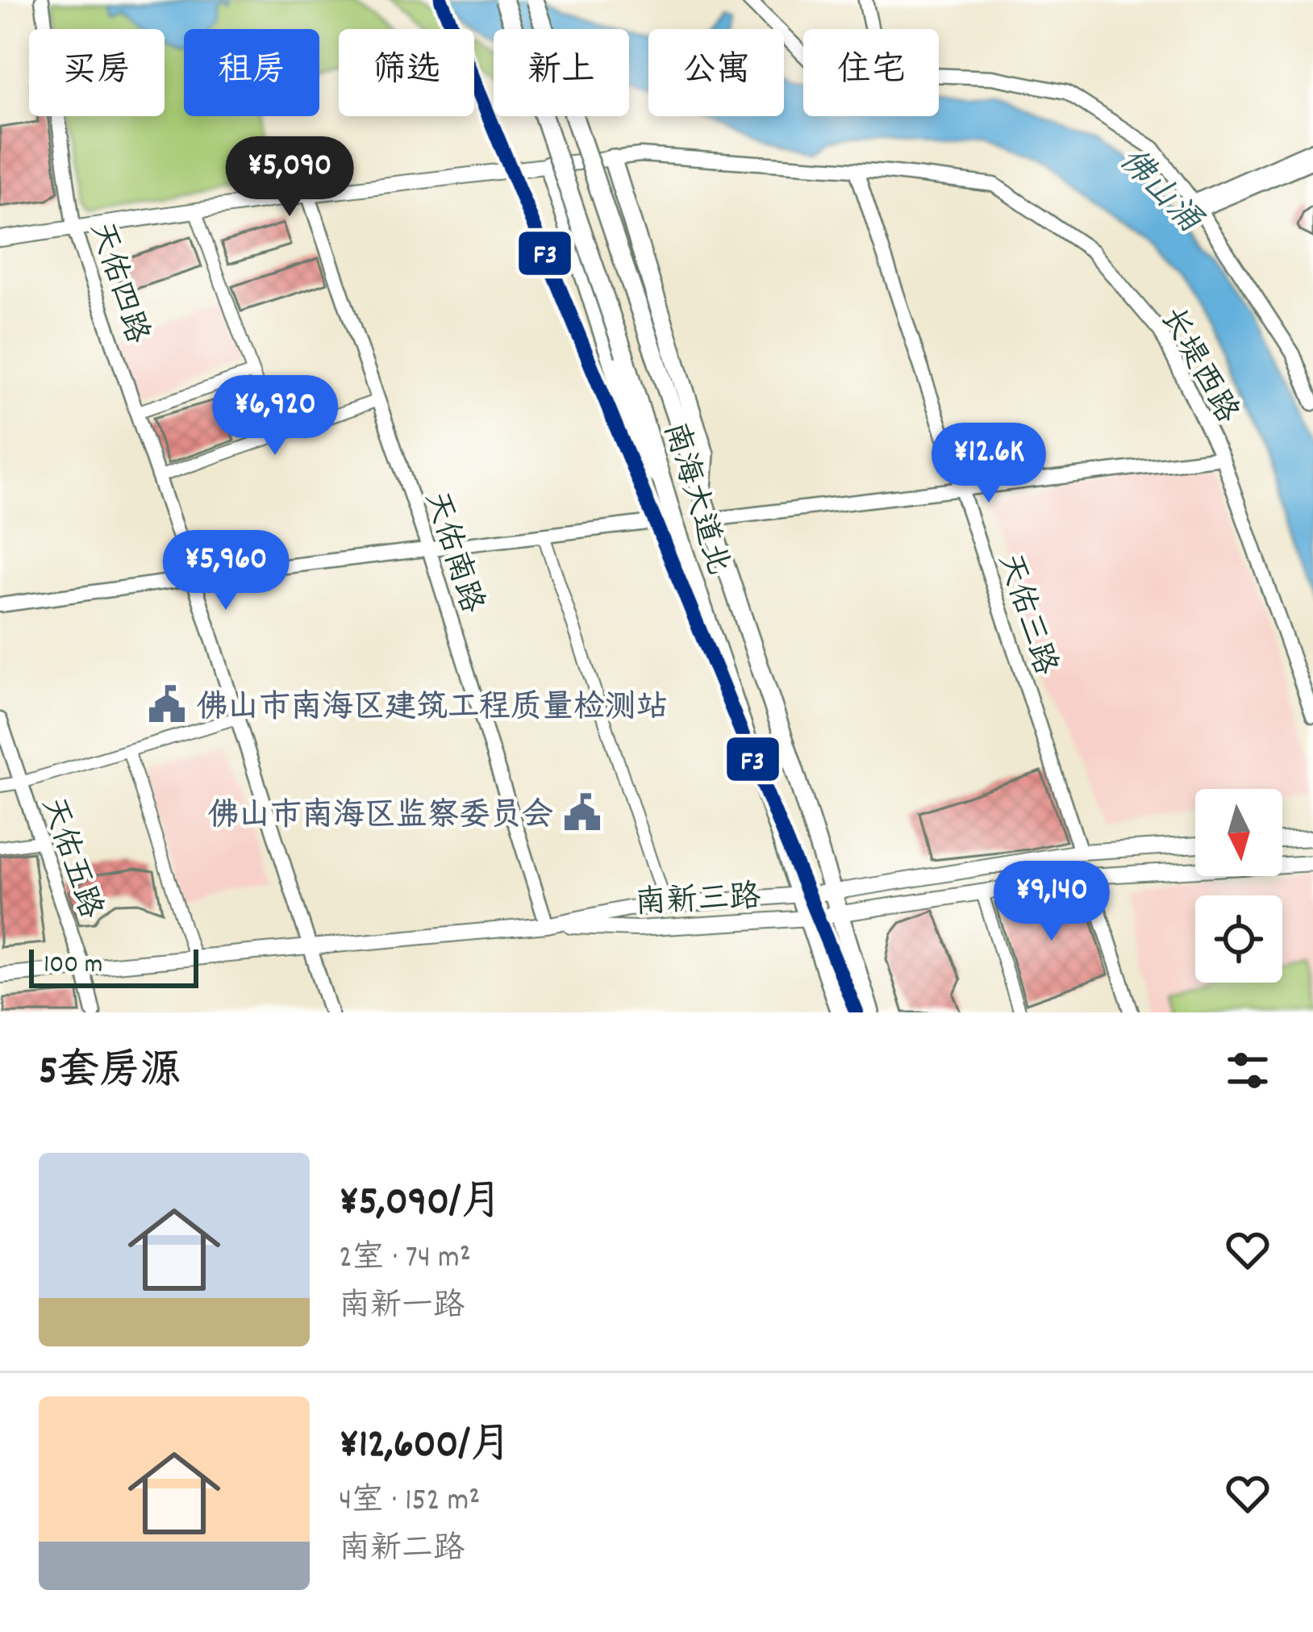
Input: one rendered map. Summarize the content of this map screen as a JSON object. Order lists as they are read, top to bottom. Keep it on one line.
{"streets":{"highway":["南海大道北"],"main road":["南新三路"],"street":["天佑四路","长堤西路","天佑南路","天佑三路","天佑五路"]},"crossings":[["天佑四路","南新三路"],["长堤西路","天佑三路"],["南海大道北","南新三路"],["天佑南路","南新三路"],["天佑三路","南新三路"],["天佑五路","南新三路"]],"water":["佛山涌"],"places":{"public building":["佛山市南海区建筑工程质量检测站","佛山市南海区监察委员会"]},"lines":["transit line F3"],"scale_bar":"100 m","north":"bottom","page":{"chip":["买房","租房","筛选","新上","公寓","住宅"],"price":["¥5,090","¥6,920","¥12.6K","¥5,960","¥9,140"],"scale":"100 m","heading":"5套房源","list":[{"name":"¥5,090/月","note":"2室 · 74 m² · 南新一路"},{"name":"¥12,600/月","note":"4室 · 152 m² · 南新二路"}]}}
